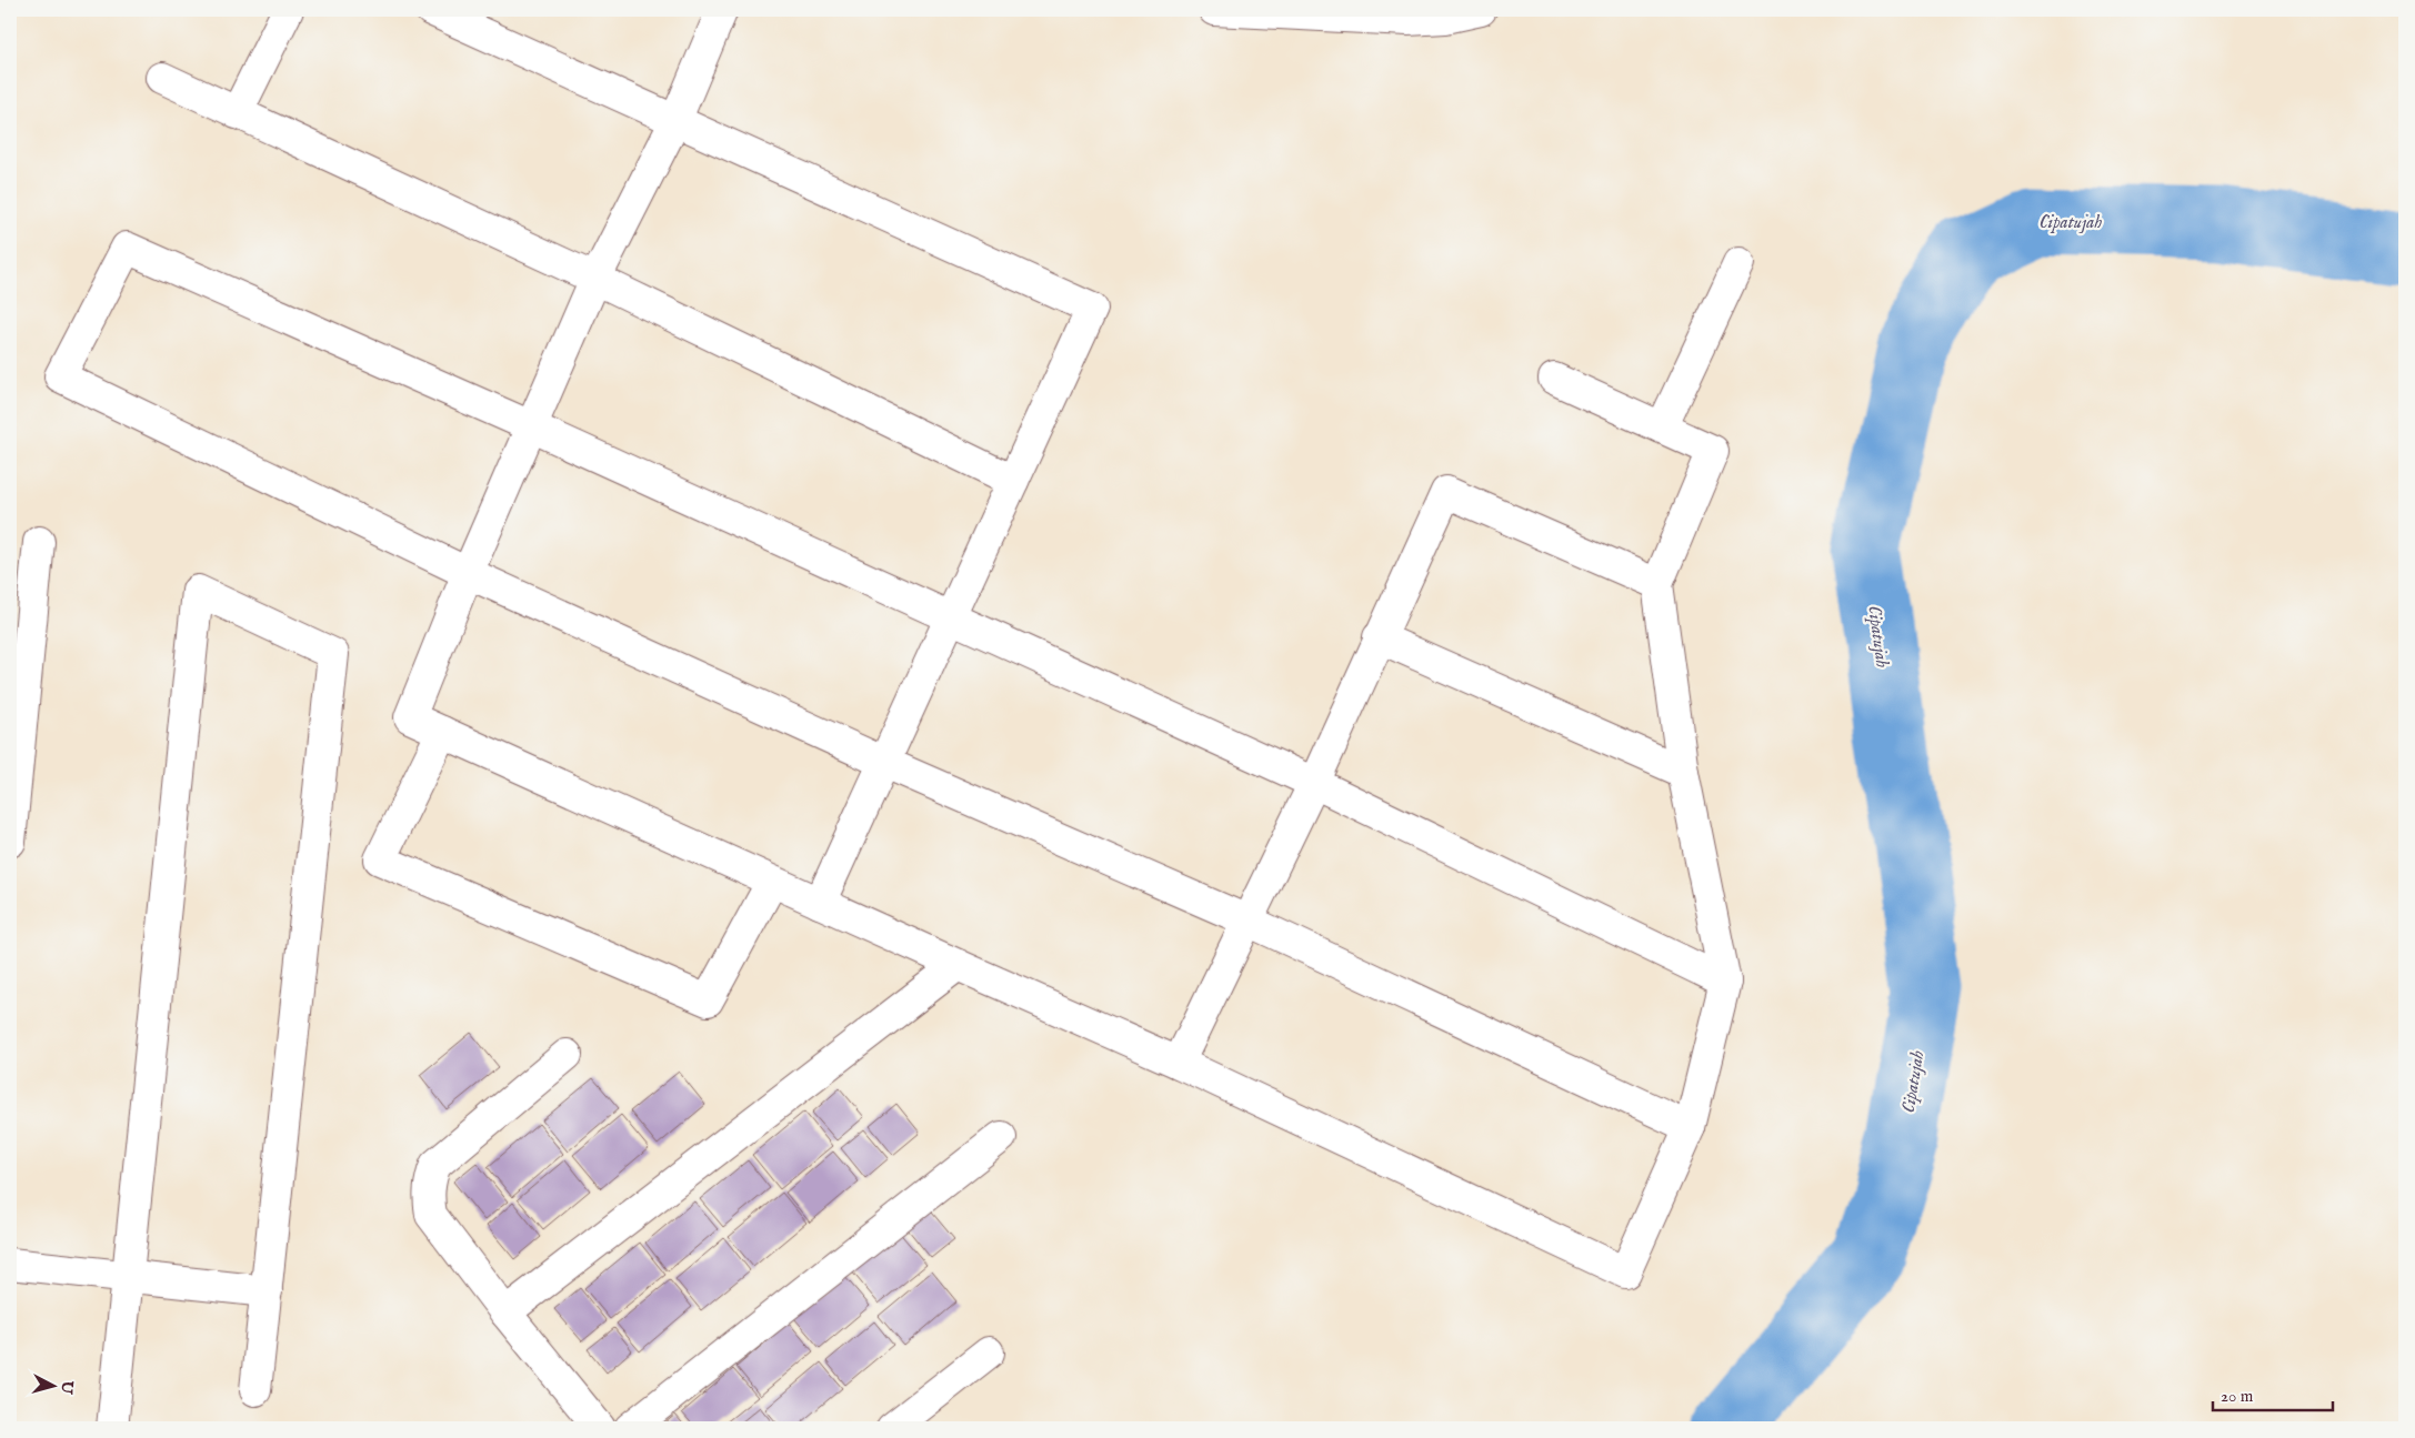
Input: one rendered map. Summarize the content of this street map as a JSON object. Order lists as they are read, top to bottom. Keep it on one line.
{"water":["Cipatujah"],"scale_bar":"20 m","north":"right"}
